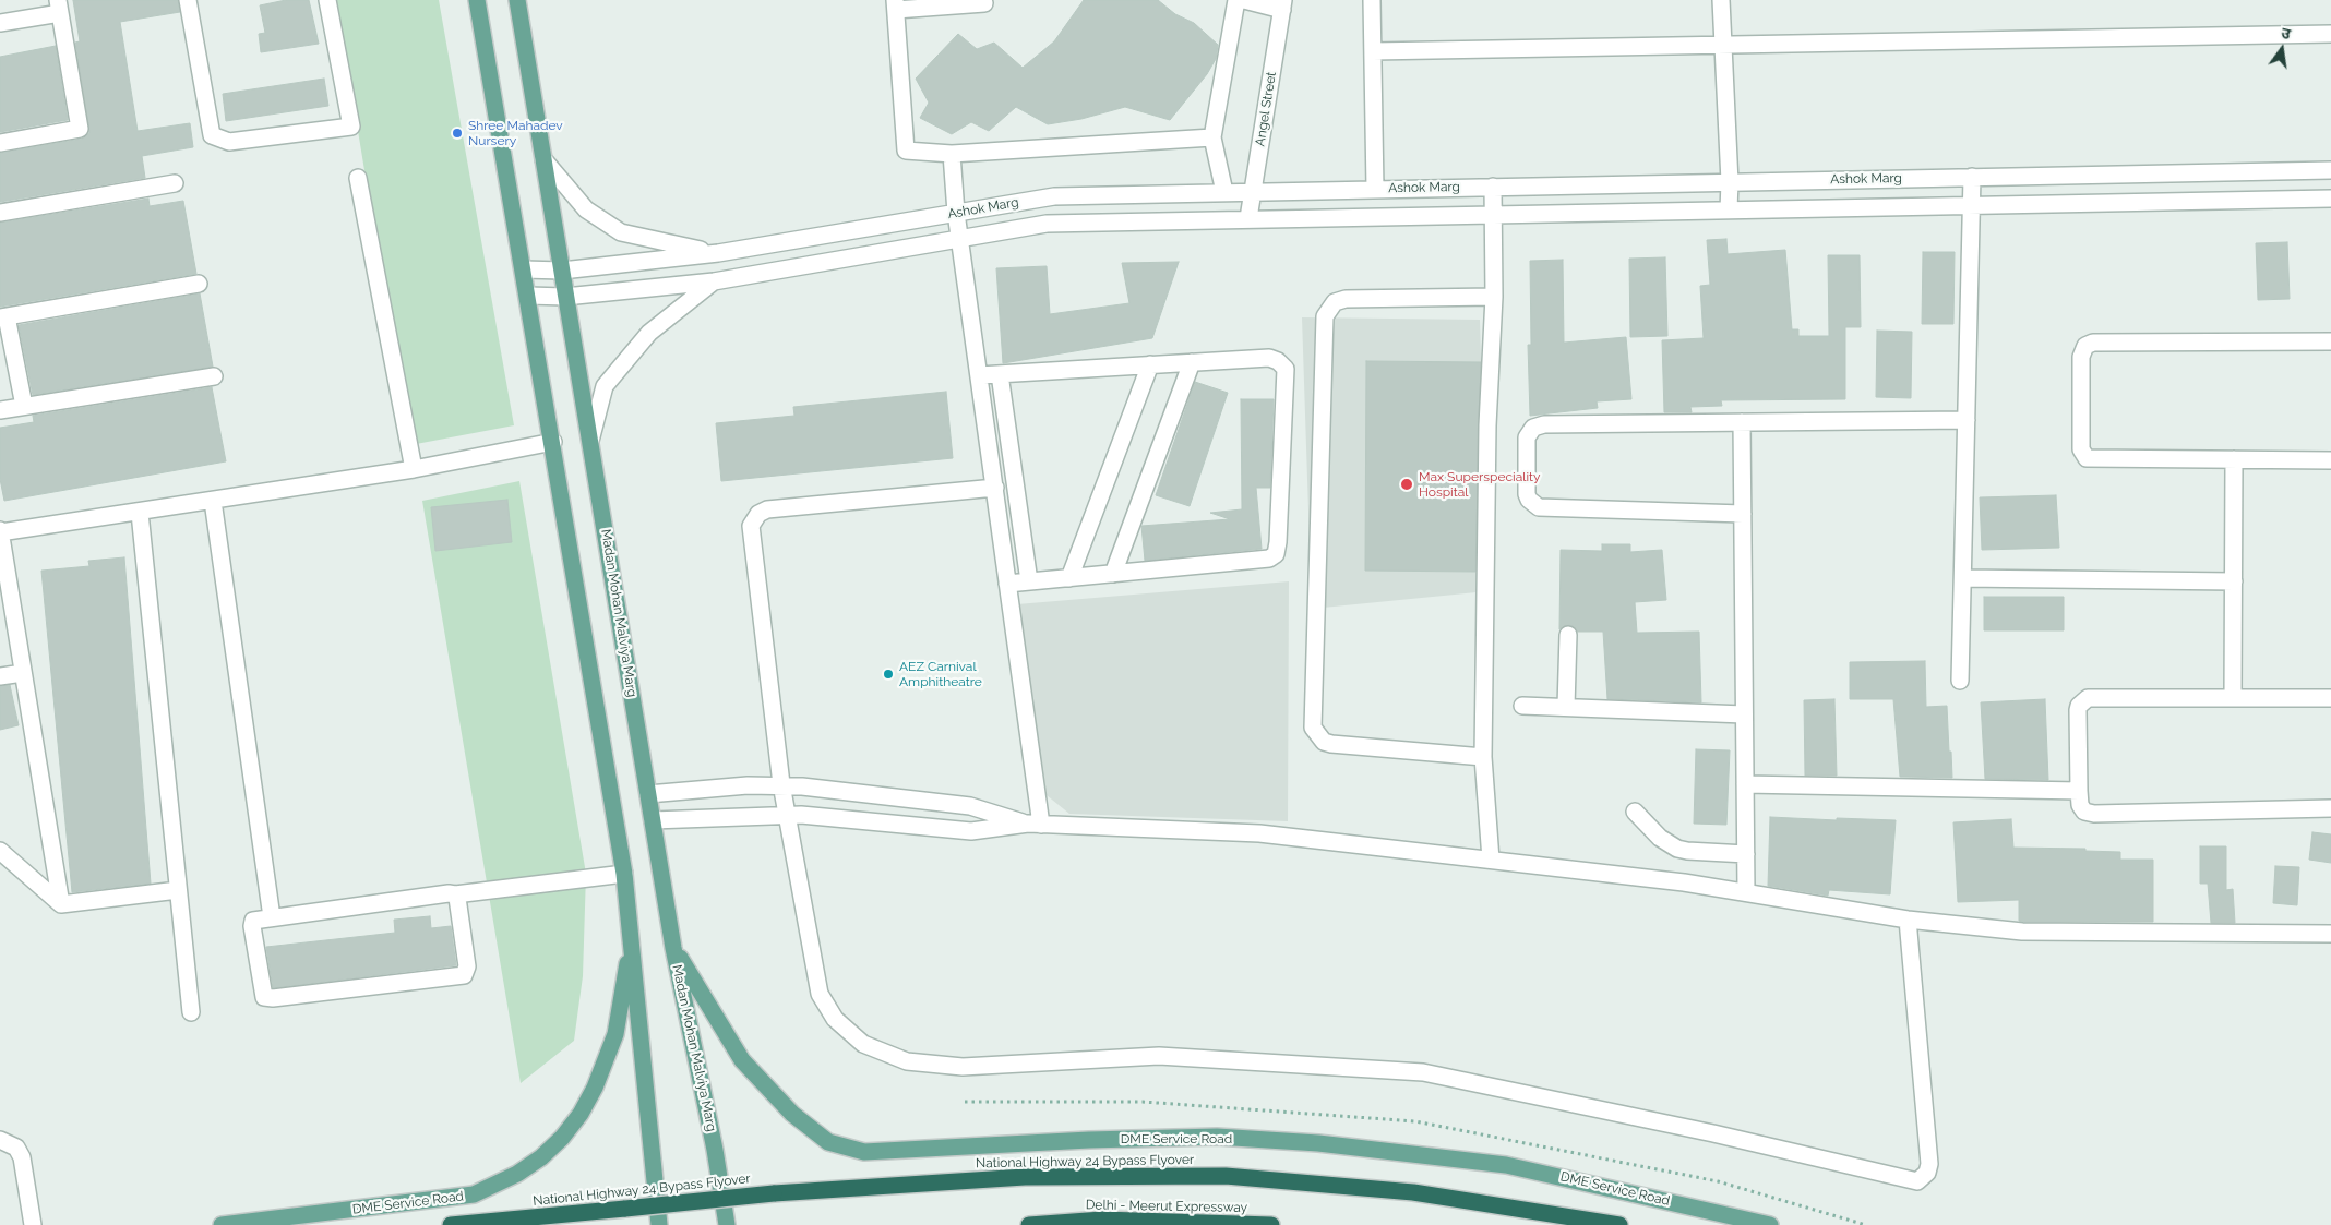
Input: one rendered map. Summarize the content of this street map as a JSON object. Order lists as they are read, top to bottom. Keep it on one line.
{"streets":{"highway":["National Highway 24 Bypass Flyover","Delhi - Meerut Expressway"],"main road":["Madan Mohan Malviya Marg","DME Service Road"],"street":["Angel Street","Ashok Marg"]},"crossings":[["Angel Street","Ashok Marg"],["Ashok Marg","Madan Mohan Malviya Marg"],["Madan Mohan Malviya Marg","DME Service Road"]],"places":["Shree Mahadev Nursery","Max Superspeciality Hospital","AEZ Carnival Amphitheatre"],"north":"top"}
